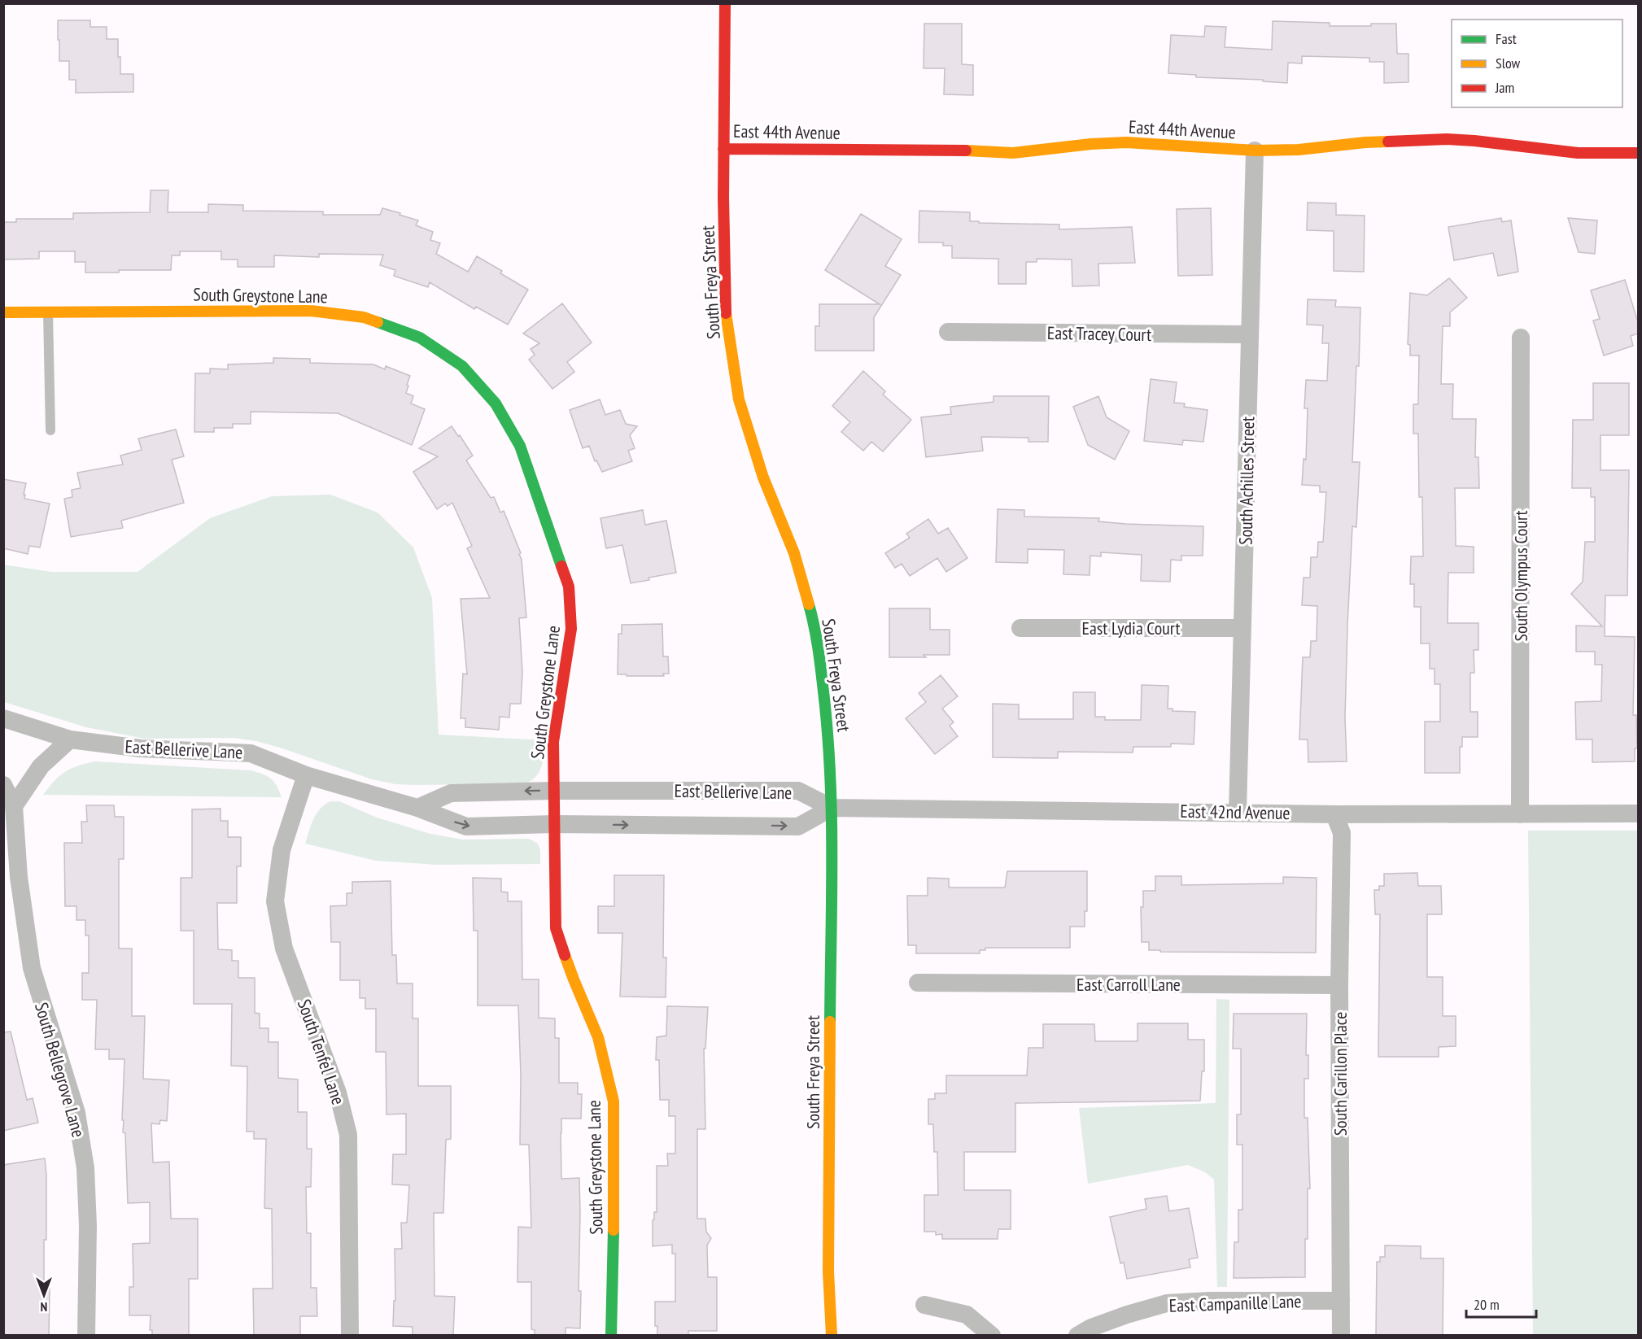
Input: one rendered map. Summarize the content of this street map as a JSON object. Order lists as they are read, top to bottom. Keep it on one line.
{"streets":{"street":["East 44th Avenue","South Freya Street","South Greystone Lane","East Tracey Court","South Achilles Street","South Olympus Court","East Lydia Court","East Bellerive Lane","East 42nd Avenue","East Carroll Lane","South Tenfel Lane","South Bellegrove Lane","South Carillon Place","East Campanille Lane"]},"crossings":[["East 44th Avenue","South Freya Street"],["East 44th Avenue","South Achilles Street"],["South Freya Street","East Bellerive Lane"],["South Freya Street","East 42nd Avenue"],["South Greystone Lane","East Bellerive Lane"],["East Tracey Court","South Achilles Street"],["South Achilles Street","East Lydia Court"],["South Achilles Street","East 42nd Avenue"],["South Olympus Court","East 42nd Avenue"],["East Bellerive Lane","East 42nd Avenue"],["East Bellerive Lane","South Tenfel Lane"],["East 42nd Avenue","South Carillon Place"],["East Carroll Lane","South Carillon Place"],["South Carillon Place","East Campanille Lane"]],"legend":["Fast","Slow","Jam"],"scale_bar":"20 m","north":"bottom"}
